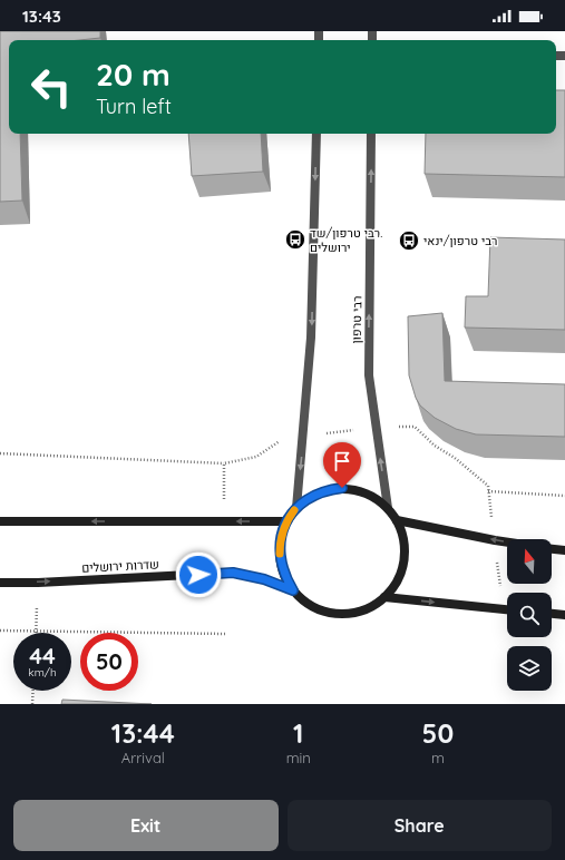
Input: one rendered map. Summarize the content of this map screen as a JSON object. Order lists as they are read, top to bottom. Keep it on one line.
{"streets":{"main road":["שדרות ירושלים"],"street":["רבי טרפון"]},"crossings":[["רבי טרפון","שדרות ירושלים"]],"places":{"bus stop":["רבי טרפון/שד. ירושלים","רבי טרפון/ינאי"]},"north":"top","page":{"status":"13:43","turn":["20 m","Turn left"],"speed":"44 km/h","limit":"50","eta":["13:44","Arrival","1","min","50","m"],"buttons":["Exit","Share"]}}
